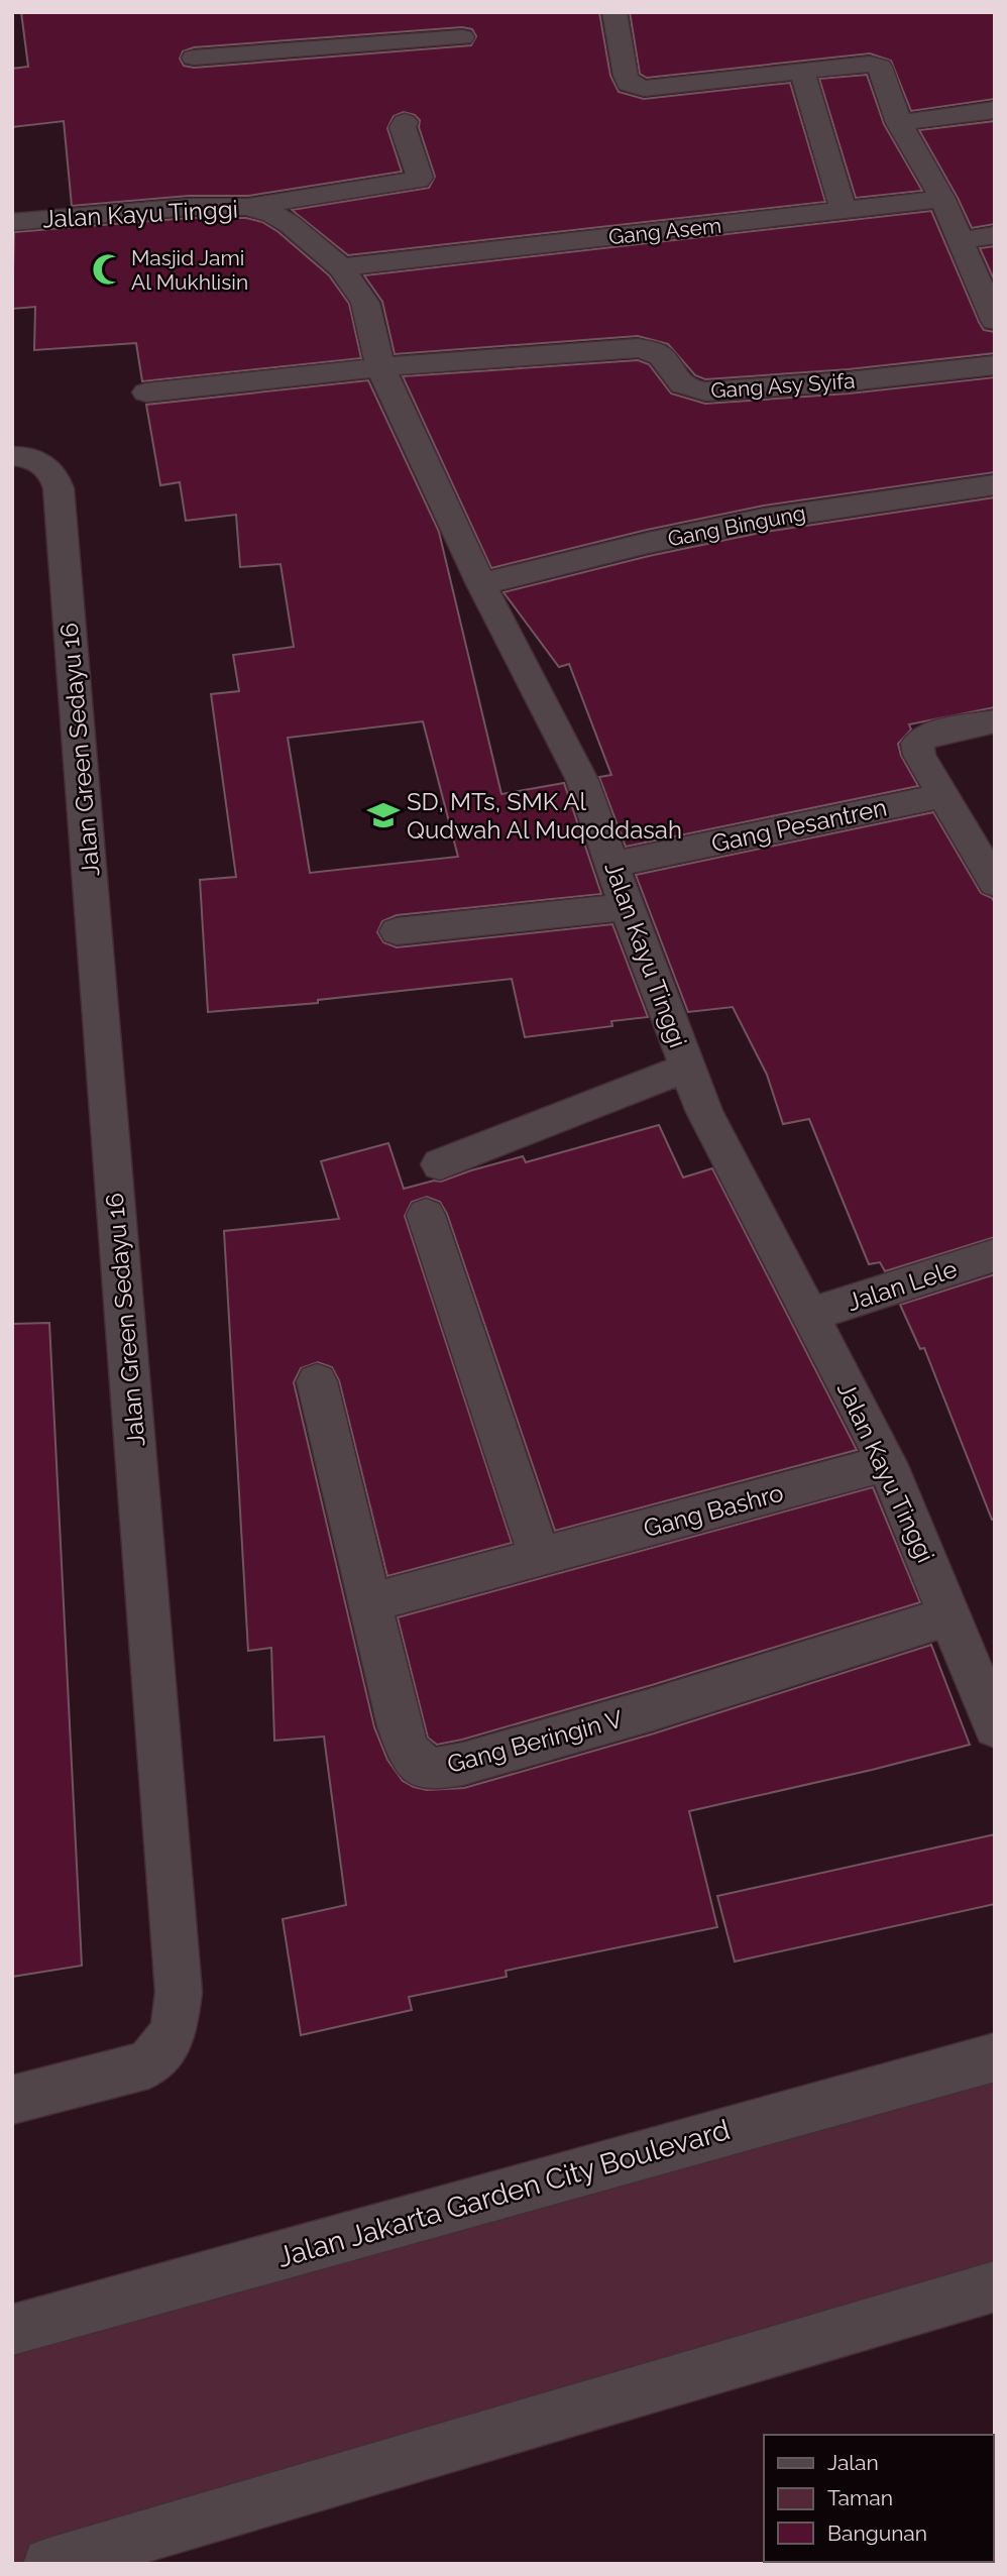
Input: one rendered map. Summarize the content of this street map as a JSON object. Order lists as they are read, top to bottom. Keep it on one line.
{"streets":{"street":["Jalan Kayu Tinggi","Gang Asem","Gang Asy Syifa","Gang Bingung","Jalan Green Sedayu 16","Gang Pesantren","Jalan Lele","Gang Bashro","Gang Beringin V","Jalan Jakarta Garden City Boulevard"]},"crossings":[["Jalan Kayu Tinggi","Gang Asem"],["Jalan Kayu Tinggi","Gang Asy Syifa"],["Jalan Kayu Tinggi","Gang Bingung"],["Jalan Kayu Tinggi","Gang Pesantren"],["Jalan Kayu Tinggi","Jalan Lele"],["Jalan Kayu Tinggi","Gang Bashro"],["Jalan Kayu Tinggi","Gang Beringin V"],["Gang Bashro","Gang Beringin V"]],"places":{"mosque":["Masjid Jami Al Mukhlisin"],"school or university":["SD, MTs, SMK Al Qudwah Al Muqoddasah"]},"legend":["Jalan","Taman","Bangunan"]}
